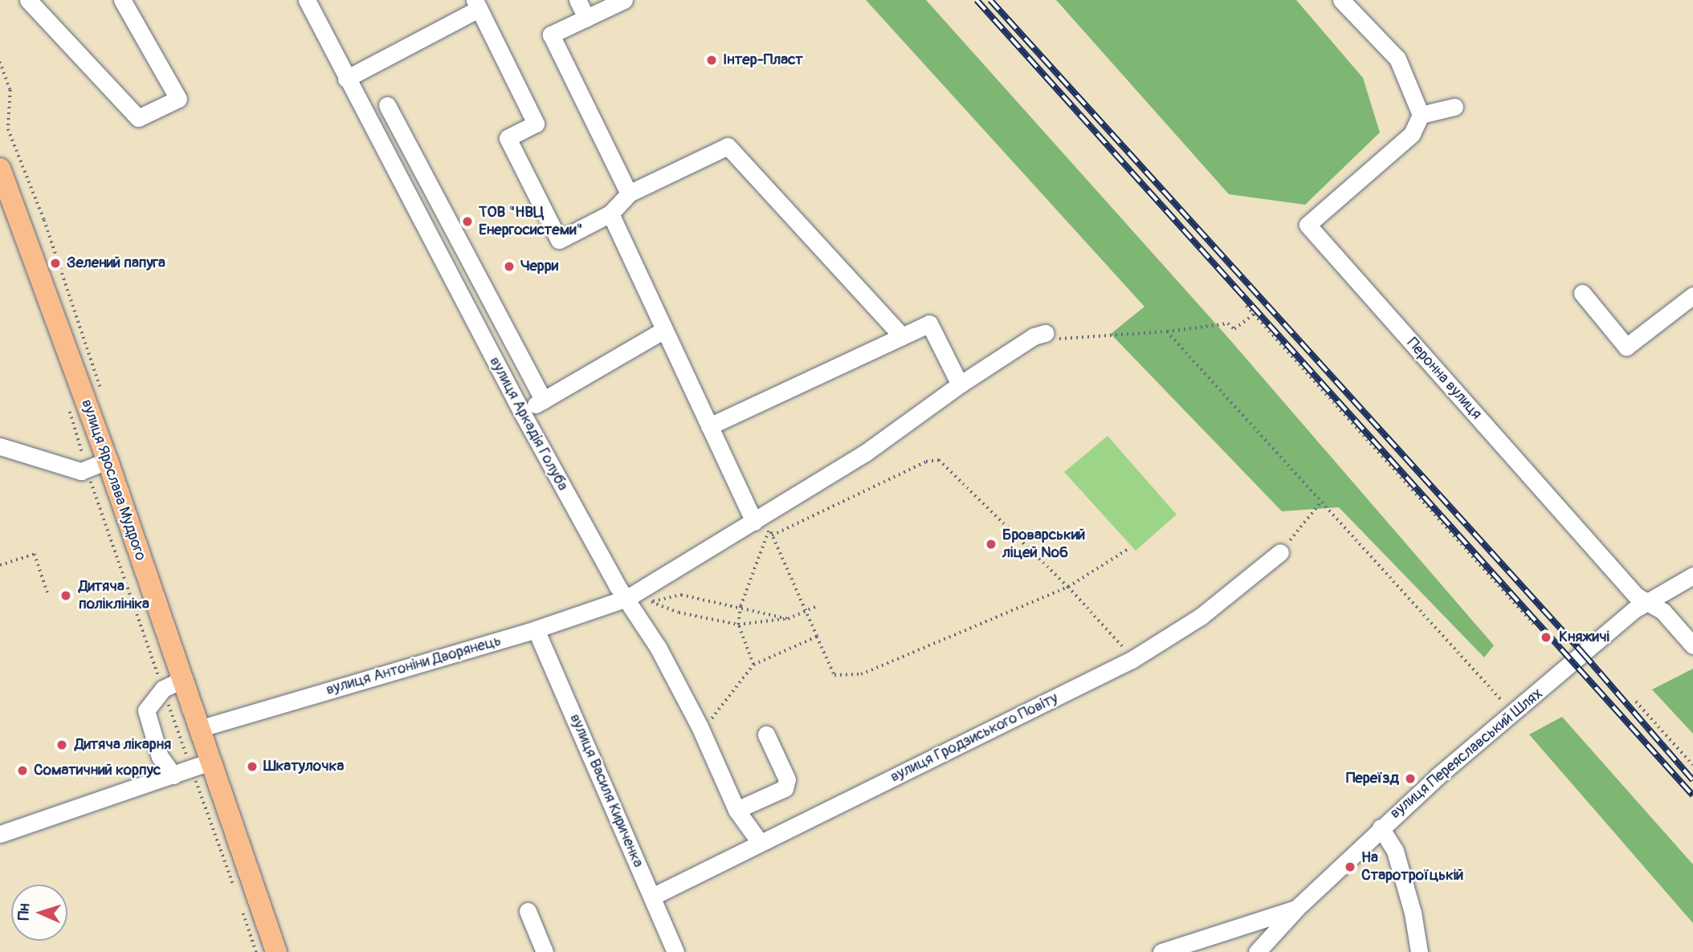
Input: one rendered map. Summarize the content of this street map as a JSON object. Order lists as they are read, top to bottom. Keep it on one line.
{"streets":{"main road":["вулиця Ярослава Мудрого"],"street":["Перонна вулиця","вулиця Аркадія Голуба","вулиця Антоніни Дворянець","вулиця Гродзиського Повіту","вулиця Переяславський Шлях","вулиця Василя Кириченка"]},"crossings":[["Перонна вулиця","вулиця Переяславський Шлях"],["вулиця Аркадія Голуба","вулиця Антоніни Дворянець"],["вулиця Аркадія Голуба","вулиця Гродзиського Повіту"],["вулиця Ярослава Мудрого","вулиця Антоніни Дворянець"],["вулиця Антоніни Дворянець","вулиця Василя Кириченка"],["вулиця Гродзиського Повіту","вулиця Василя Кириченка"]],"places":["Інтер-Пласт","ТОВ \"НВЦ Енергосистеми\"","Зелений папуга","Черри","Броварський ліцей №6","Дитяча поліклініка","Княжичі","Дитяча лікарня","Шкатулочка","Соматичний корпус","Переїзд","На Старотроїцькій"],"north":"left"}
